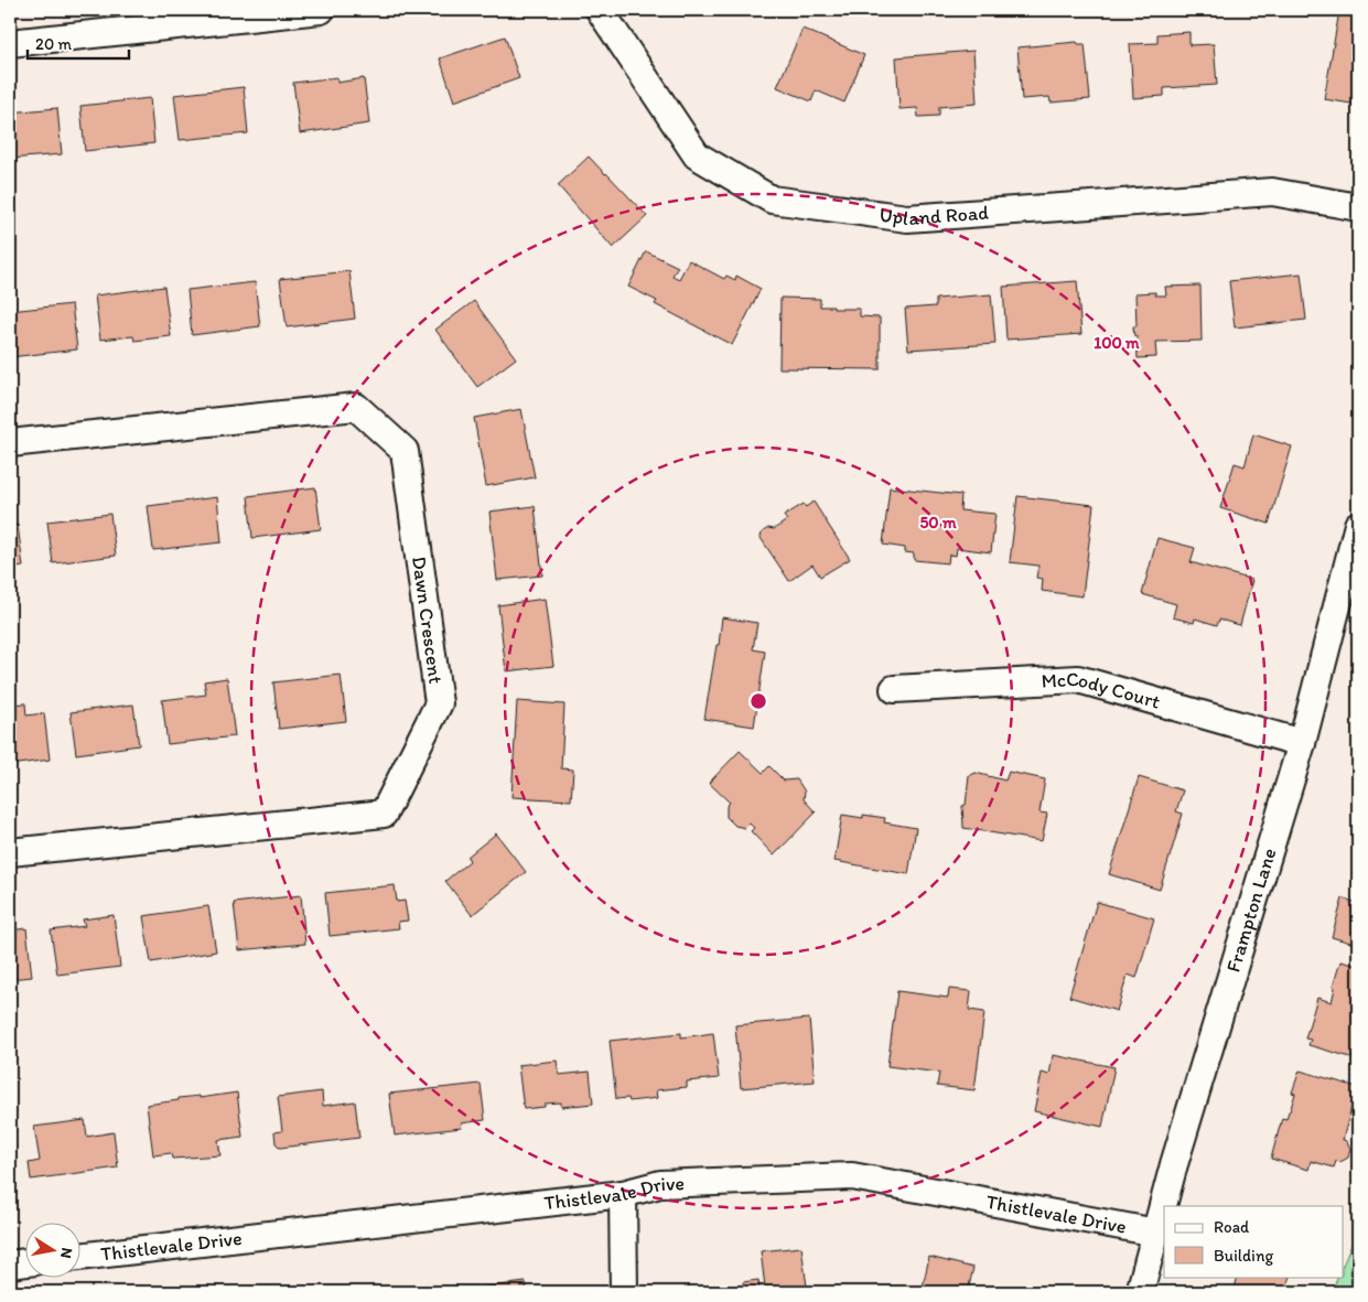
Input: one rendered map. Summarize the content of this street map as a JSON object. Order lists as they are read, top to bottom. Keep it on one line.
{"streets":{"street":["Upland Road","Dawn Crescent","McCody Court","Frampton Lane","Thistlevale Drive"]},"crossings":[["McCody Court","Frampton Lane"],["Frampton Lane","Thistlevale Drive"]],"legend":["Road","Building"],"scale_bar":"20 m","north":"right","rings":["100 m","50 m"]}
